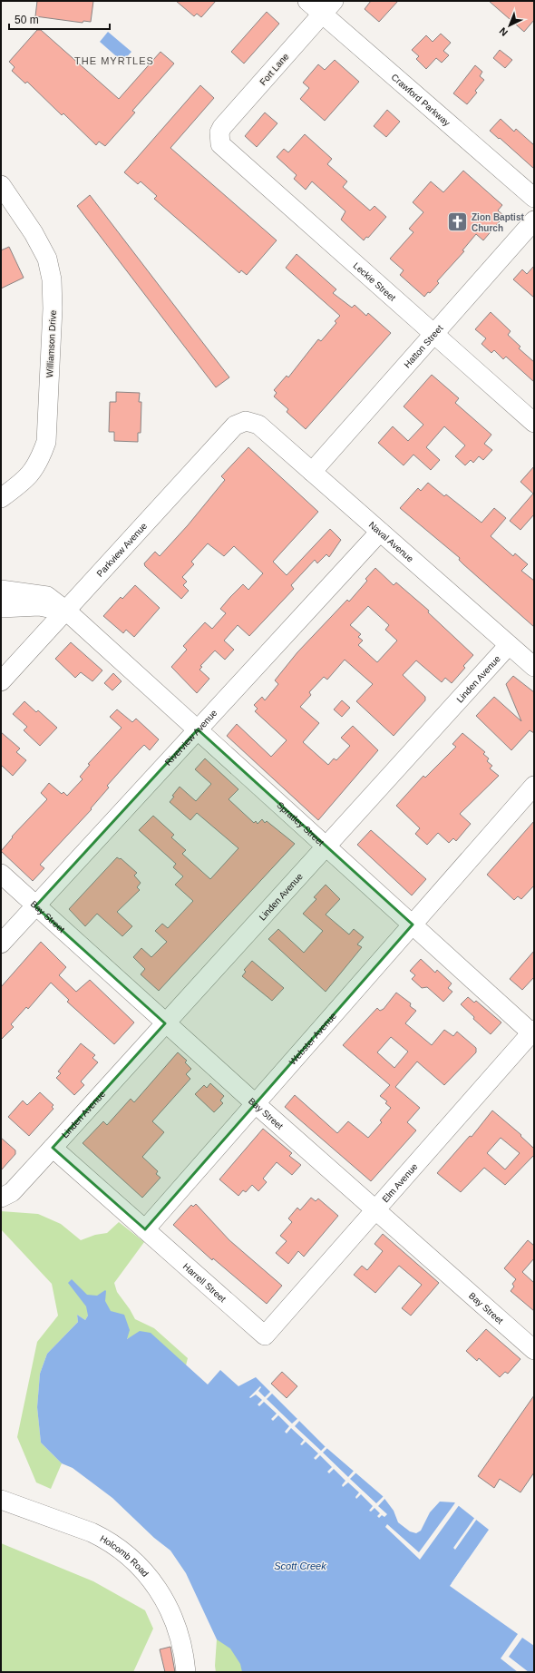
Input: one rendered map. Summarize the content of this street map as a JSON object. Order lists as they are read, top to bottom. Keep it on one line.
{"streets":{"street":["Fort Lane","Crawford Parkway","Leckie Street","Williamson Drive","Hatton Street","Naval Avenue","Parkview Avenue","Linden Avenue","Riverview Avenue","Spratley Street","Bay Street","Webster Avenue","Elm Avenue","Harrell Street","Holcomb Road"]},"crossings":[["Fort Lane","Crawford Parkway"],["Fort Lane","Leckie Street"],["Leckie Street","Hatton Street"],["Hatton Street","Naval Avenue"],["Naval Avenue","Parkview Avenue"],["Naval Avenue","Linden Avenue"],["Naval Avenue","Riverview Avenue"],["Parkview Avenue","Spratley Street"],["Linden Avenue","Spratley Street"],["Linden Avenue","Bay Street"],["Riverview Avenue","Spratley Street"],["Riverview Avenue","Bay Street"],["Spratley Street","Webster Avenue"],["Spratley Street","Elm Avenue"],["Bay Street","Webster Avenue"],["Bay Street","Elm Avenue"],["Webster Avenue","Harrell Street"],["Elm Avenue","Harrell Street"]],"districts":["THE MYRTLES"],"water":["Scott Creek"],"places":{"church":["Zion Baptist Church"]},"scale_bar":"50 m","north":"bottom left"}
